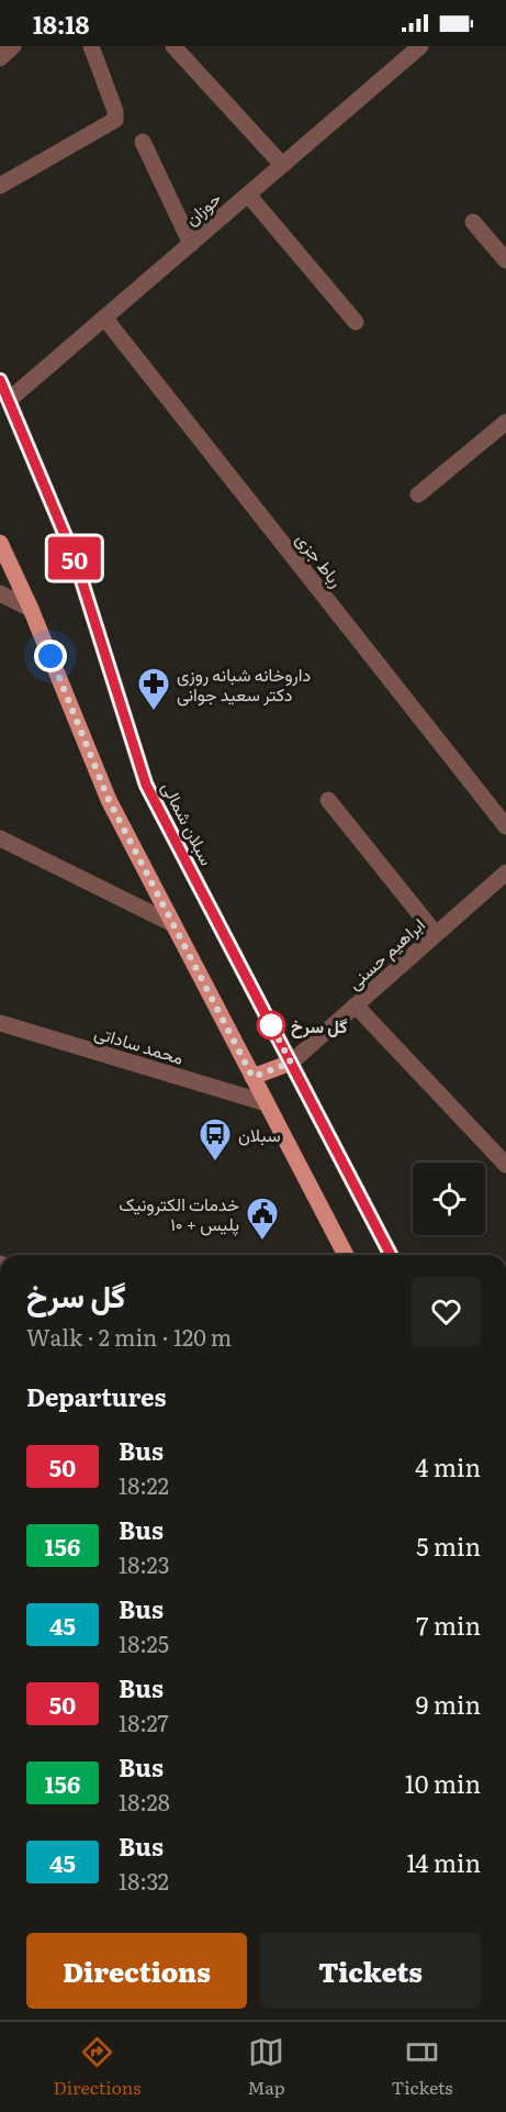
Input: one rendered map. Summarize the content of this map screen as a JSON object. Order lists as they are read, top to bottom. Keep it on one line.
{"streets":{"main road":["سبلان شمالی"],"street":["حوزان","رباط جزی","ابراهیم حسنی","محمد ساداتی"]},"crossings":[["حوزان","رباط جزی"],["حوزان","سبلان شمالی"],["سبلان شمالی","ابراهیم حسنی"]],"places":{"pharmacy":["داروخانه شبانه روزی دکتر سعید جوانی"],"other":["گل سرخ"],"bus stop":["سبلان"],"public building":["خدمات الکترونیک پلیس + ۱۰"]},"lines":["bus line 50"],"page":{"status":"18:18","on_map":"50","heading":[["گل سرخ","Walk · 2 min · 120 m"],"Departures"],"list":[{"mark":"50","name":"Bus","note":"18:22","value":"4 min"},{"mark":"156","name":"Bus","note":"18:23","value":"5 min"},{"mark":"45","name":"Bus","note":"18:25","value":"7 min"},{"mark":"50","name":"Bus","note":"18:27","value":"9 min"},{"mark":"156","name":"Bus","note":"18:28","value":"10 min"},{"mark":"45","name":"Bus","note":"18:32","value":"14 min"}],"buttons":["Directions","Tickets"],"tabs":["Directions","Map","Tickets"]}}
